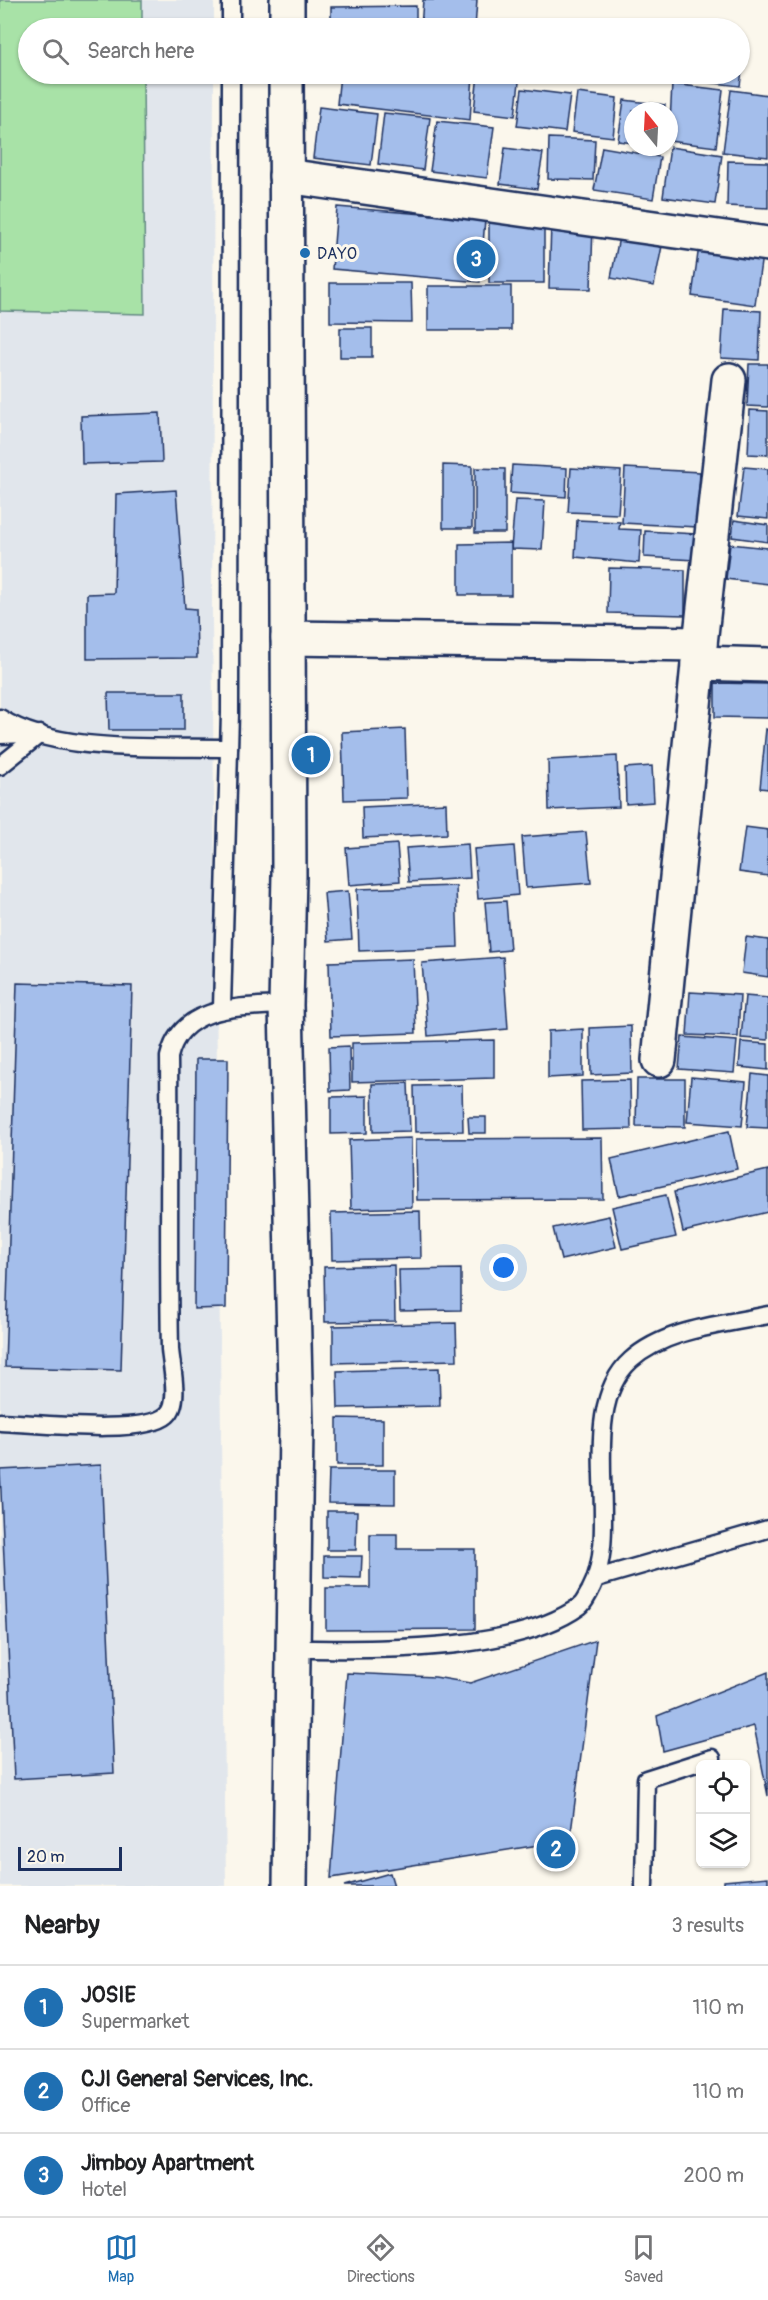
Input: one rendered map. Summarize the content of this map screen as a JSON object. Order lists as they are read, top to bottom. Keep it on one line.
{"places":["DAYO"],"scale_bar":"20 m","north":"top","page":{"search":"Search here","pins":["3","1","2"],"scale":"20 m","heading":["Nearby","3 results"],"list":[{"mark":"1","name":"JOSIE","note":"Supermarket","value":"110 m"},{"mark":"2","name":"CJI General Services, Inc.","note":"Office","value":"110 m"},{"mark":"3","name":"Jimboy Apartment","note":"Hotel","value":"200 m"}],"nav":["Map","Directions","Saved"]}}
